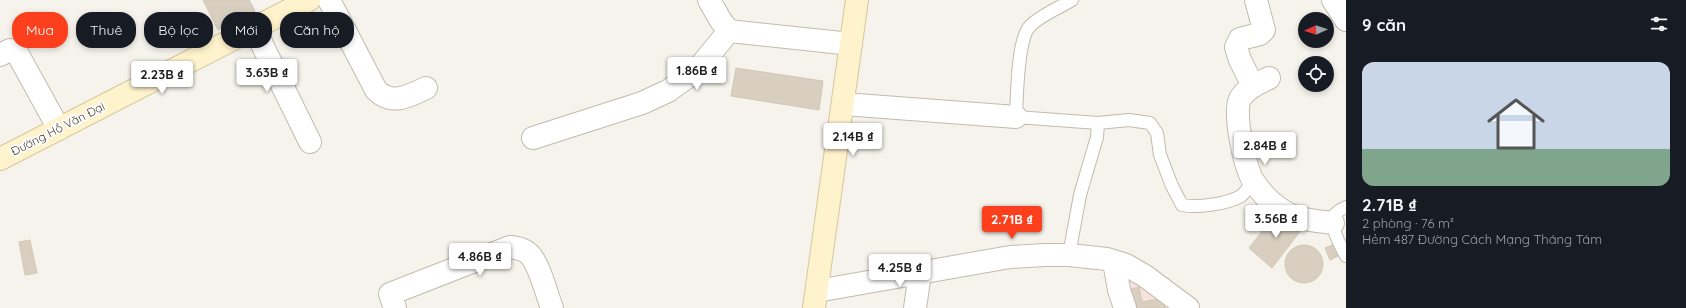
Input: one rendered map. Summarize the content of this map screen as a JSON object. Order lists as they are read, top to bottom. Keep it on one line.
{"streets":{"street":["Đường Hồ Văn Đại"]},"north":"left","page":{"heading":"9 căn","chip":["Mua","Thuê","Bộ lọc","Mới","Căn hộ"],"list":[{"name":"2.71B ₫","note":"2 phòng · 76 m² · Hẻm 487 Đường Cách Mạng Tháng Tám"}],"price":["1.86B ₫","3.63B ₫","2.23B ₫","2.14B ₫","2.84B ₫","3.56B ₫","2.71B ₫","4.86B ₫","4.25B ₫"]}}
